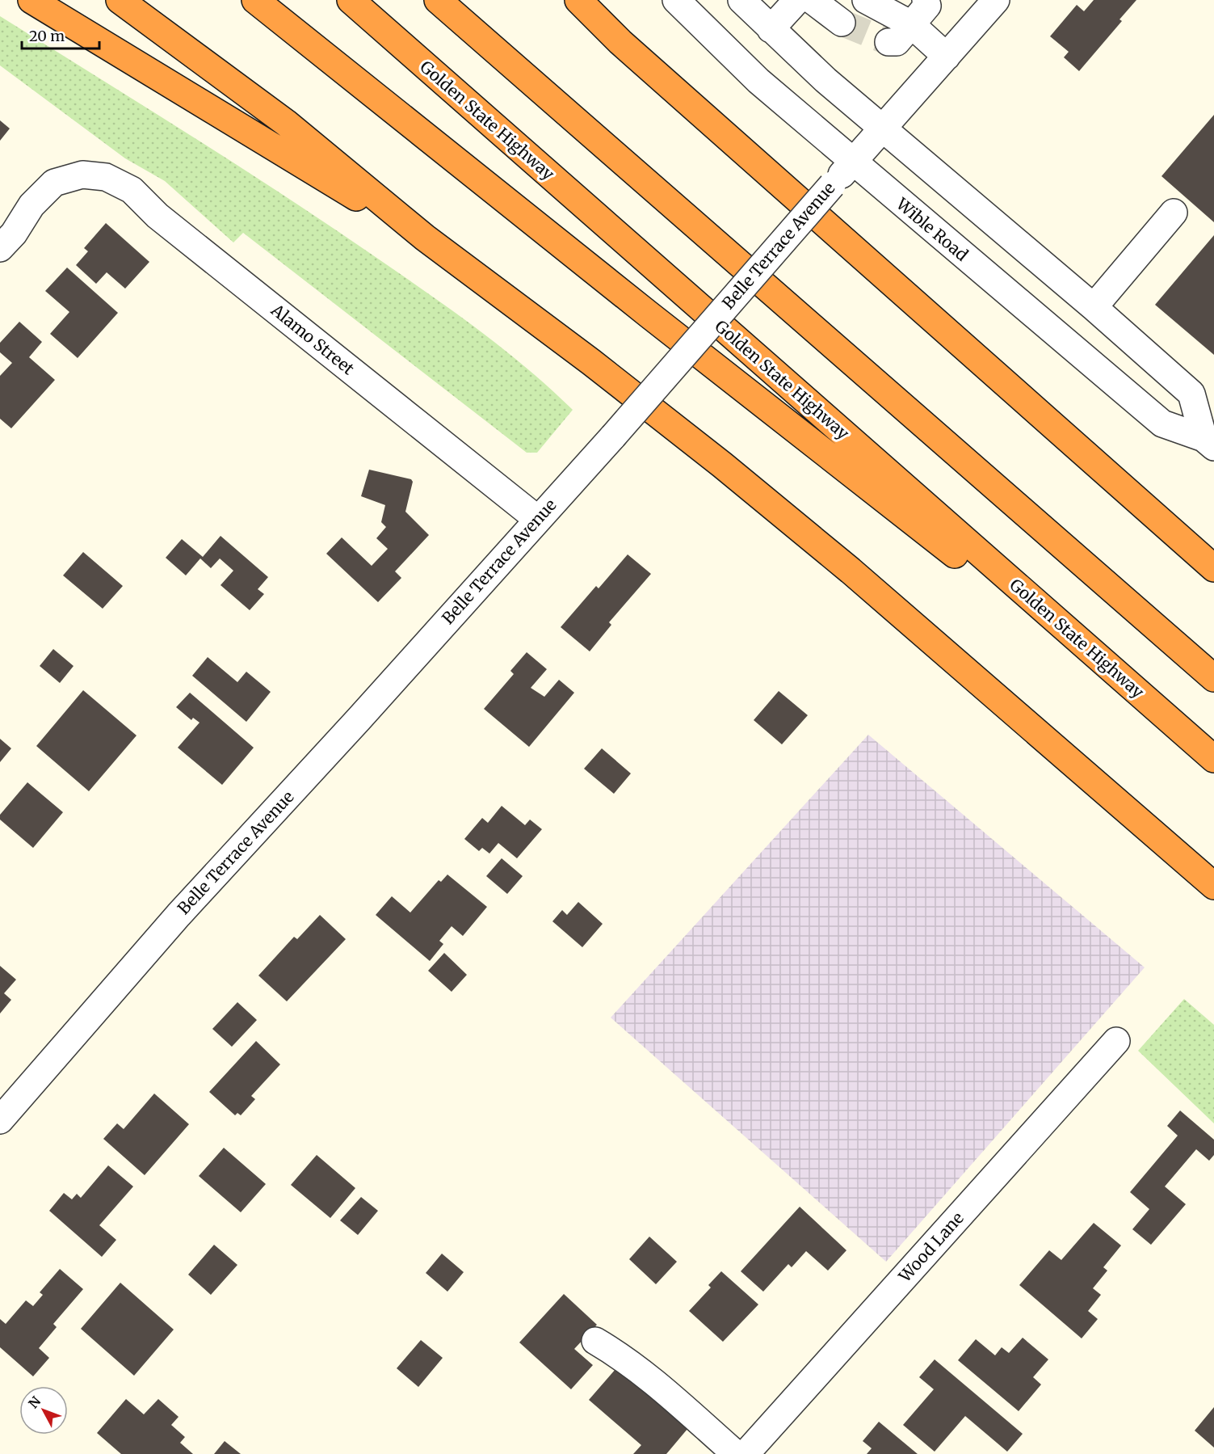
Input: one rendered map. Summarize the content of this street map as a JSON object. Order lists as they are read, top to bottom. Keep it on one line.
{"streets":{"highway":["Golden State Highway"],"street":["Wible Road","Belle Terrace Avenue","Alamo Street","Wood Lane"]},"crossings":[["Wible Road","Belle Terrace Avenue"],["Belle Terrace Avenue","Alamo Street"]],"scale_bar":"20 m","north":"top left"}
